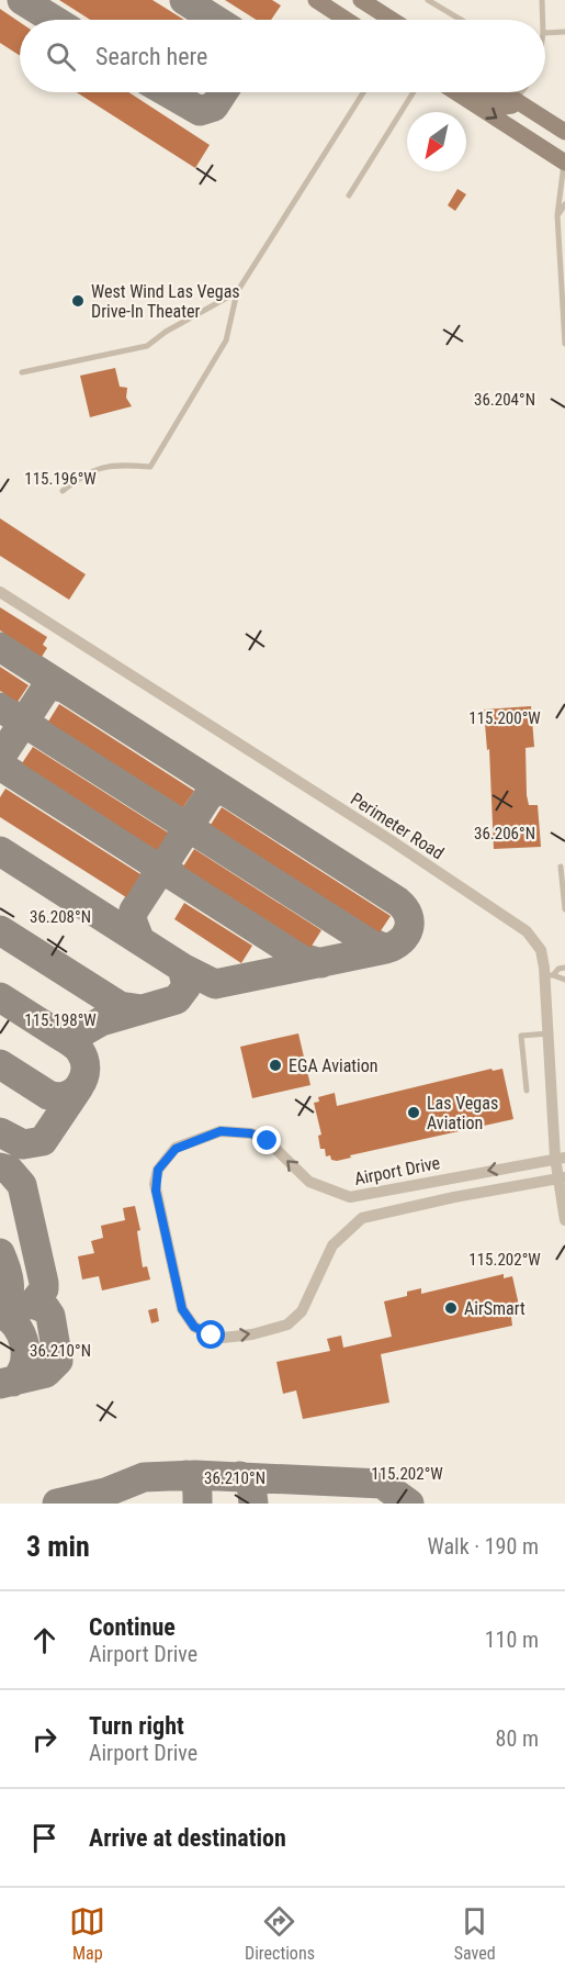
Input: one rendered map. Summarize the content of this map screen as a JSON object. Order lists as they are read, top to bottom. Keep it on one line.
{"streets":{"street":["Perimeter Road","Airport Drive"]},"crossings":[["Perimeter Road","Airport Drive"]],"places":["West Wind Las Vegas Drive-In Theater","EGA Aviation","Las Vegas Aviation","AirSmart"],"north":"bottom left","page":{"search":"Search here","heading":["3 min","Walk · 190 m"],"list":[["Continue","Airport Drive","110 m"],["Turn right","Airport Drive","80 m"],"Arrive at destination"],"nav":["Map","Directions","Saved"]},"coordinates":["36.204°N","115.196°W","115.200°W","36.206°N","36.208°N","115.198°W","115.202°W","36.210°N"]}
